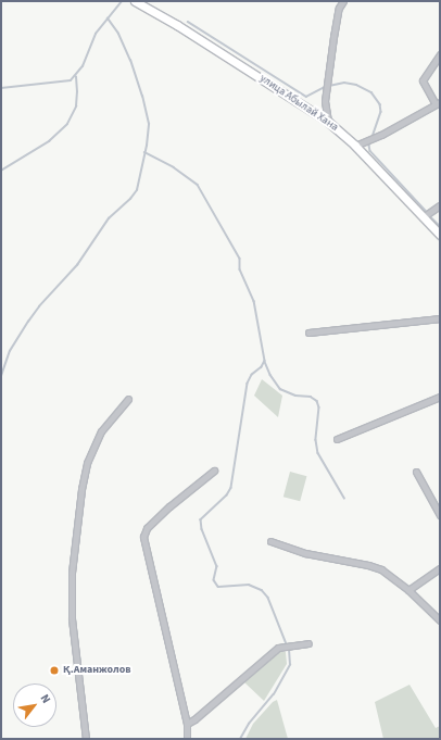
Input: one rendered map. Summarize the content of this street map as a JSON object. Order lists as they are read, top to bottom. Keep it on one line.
{"streets":{"main road":["улица Абылай Хана"]},"places":["Қ.Аманжолов"],"north":"top right"}
